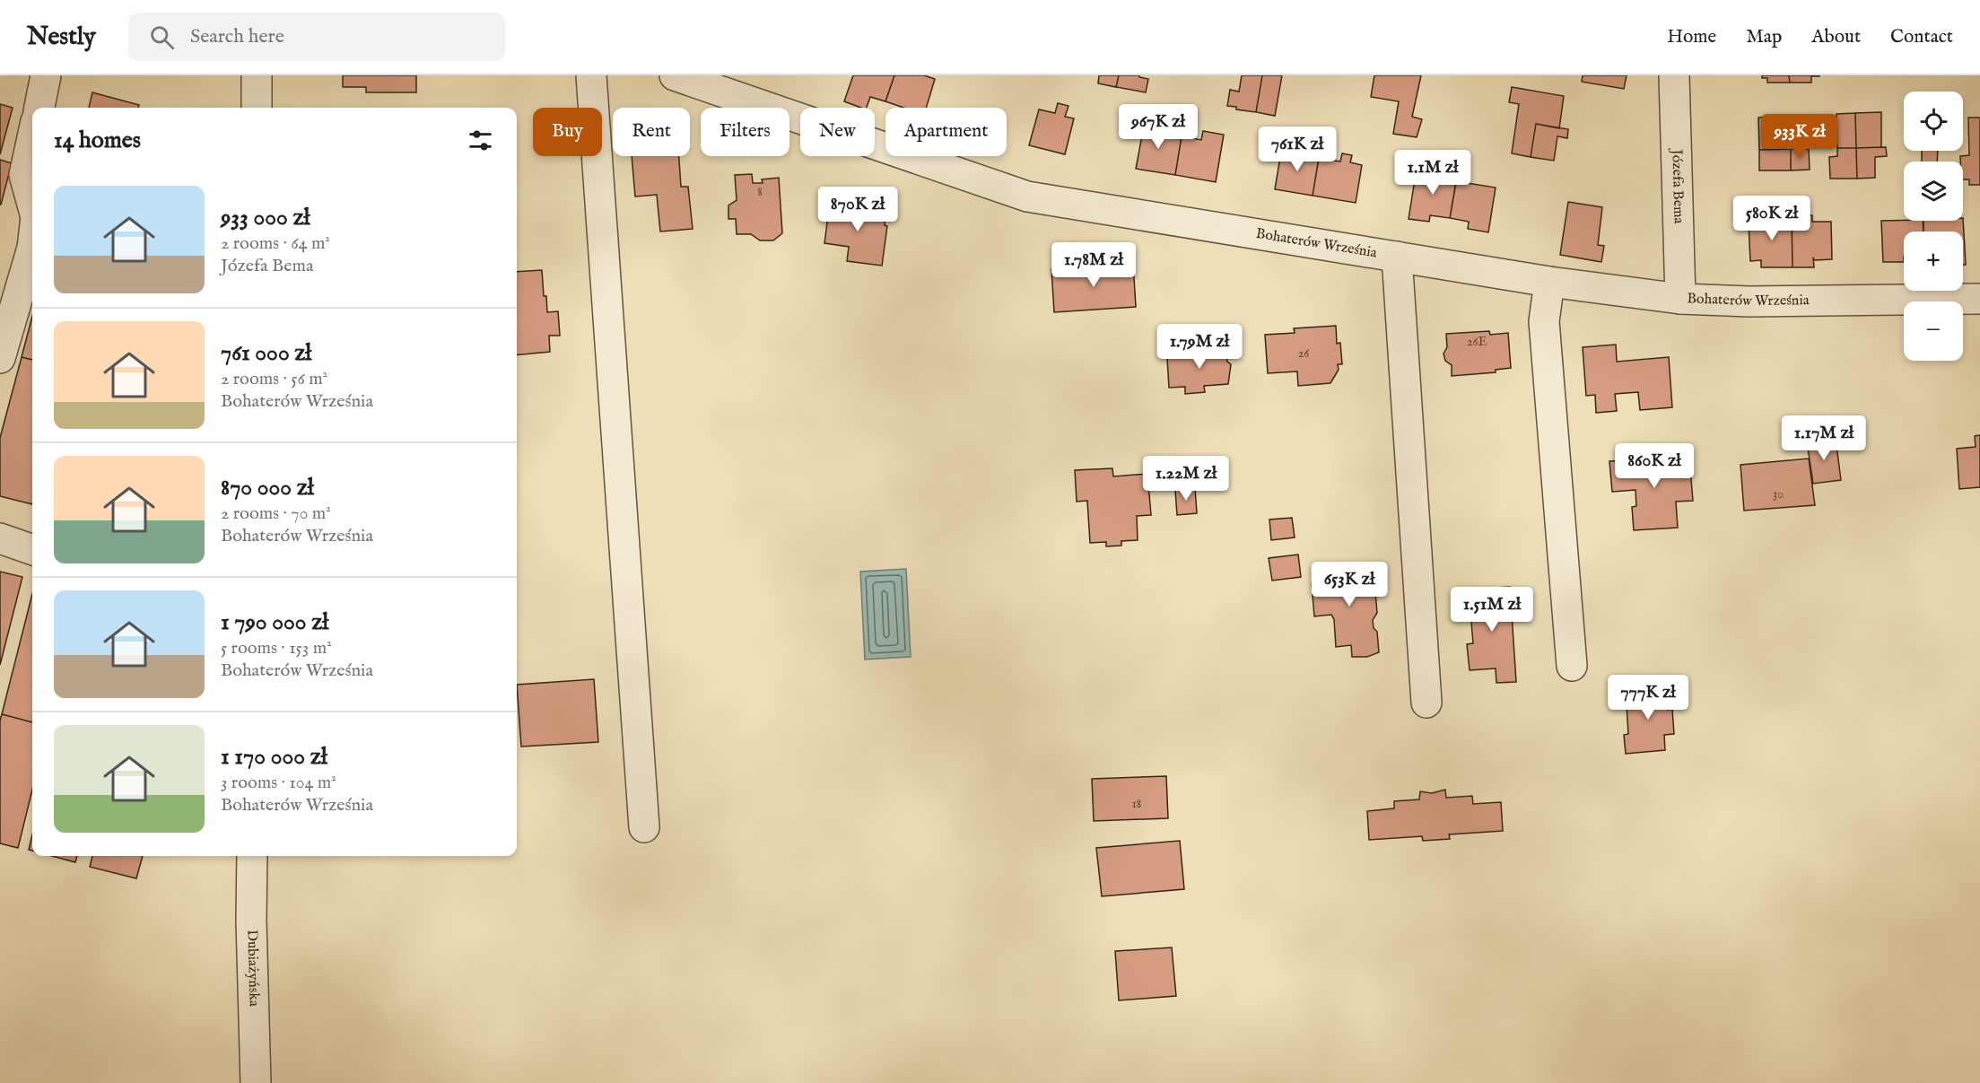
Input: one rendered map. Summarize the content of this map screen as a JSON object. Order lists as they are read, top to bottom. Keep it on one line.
{"streets":{"street":["Józefa Bema","Bohaterów Września","Dubiażyńska"]},"crossings":[["Józefa Bema","Bohaterów Września"]],"house_numbers":["8","26E","26","30","18"],"page":{"header":"Nestly","search":"Search here","nav":["Home","Map","About","Contact"],"map_buttons":["+","−"],"price":["967K zł","933K zł","761K zł","1.1M zł","870K zł","580K zł","1.78M zł","1.79M zł","1.17M zł","860K zł","1.22M zł","653K zł","1.51M zł","777K zł"],"chip":["Buy","Rent","Filters","New","Apartment"],"heading":"14 homes","list":[{"name":"933 000 zł","note":"2 rooms · 64 m² · Józefa Bema"},{"name":"761 000 zł","note":"2 rooms · 56 m² · Bohaterów Września"},{"name":"870 000 zł","note":"2 rooms · 70 m² · Bohaterów Września"},{"name":"1 790 000 zł","note":"5 rooms · 153 m² · Bohaterów Września"},{"name":"1 170 000 zł","note":"3 rooms · 104 m² · Bohaterów Września"}]}}
